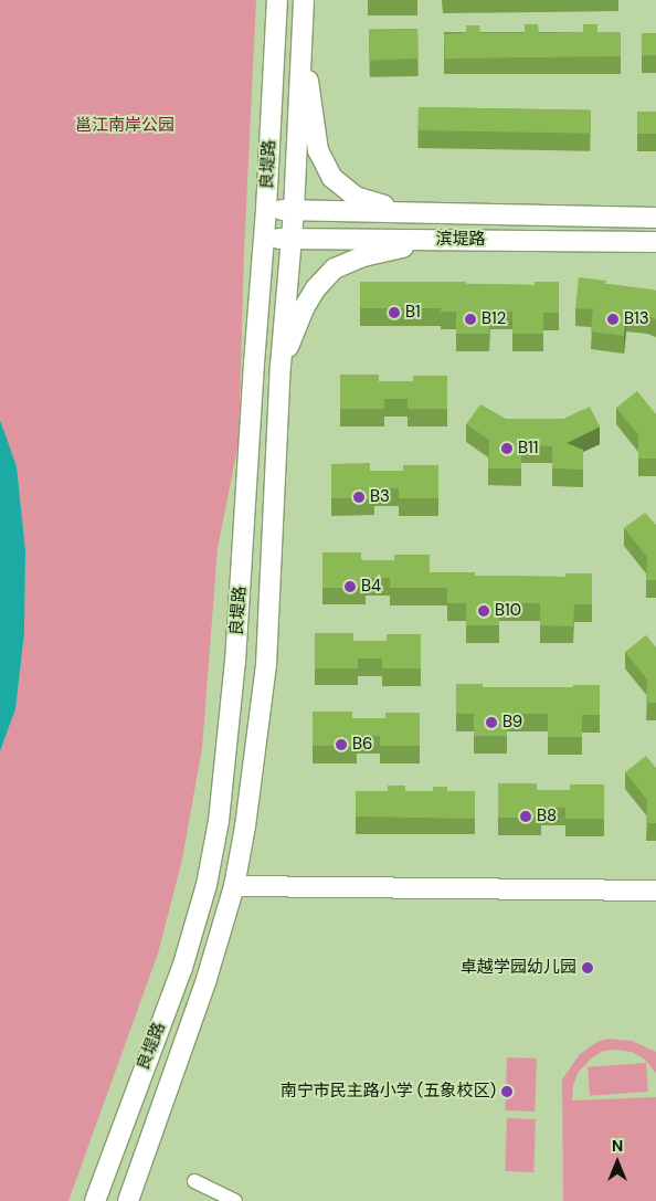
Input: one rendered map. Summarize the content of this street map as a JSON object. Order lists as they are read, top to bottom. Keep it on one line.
{"streets":{"main road":["良堤路","滨堤路"]},"crossings":[["良堤路","滨堤路"]],"parks":["邕江南岸公园"],"places":["B1","B12","B13","B11","B3","B4","B10","B9","B6","B8","卓越学园幼儿园","南宁市民主路小学 (五象校区)"],"north":"top"}
